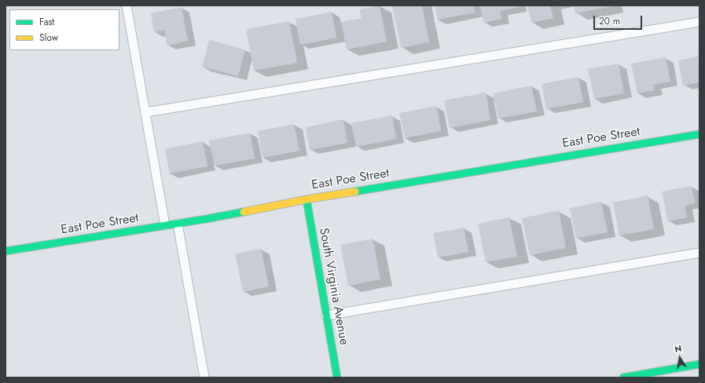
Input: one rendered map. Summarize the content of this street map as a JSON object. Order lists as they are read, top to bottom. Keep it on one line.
{"streets":{"street":["East Poe Street","South Virginia Avenue"]},"crossings":[["East Poe Street","South Virginia Avenue"]],"legend":["Fast","Slow"],"scale_bar":"20 m","north":"top"}
